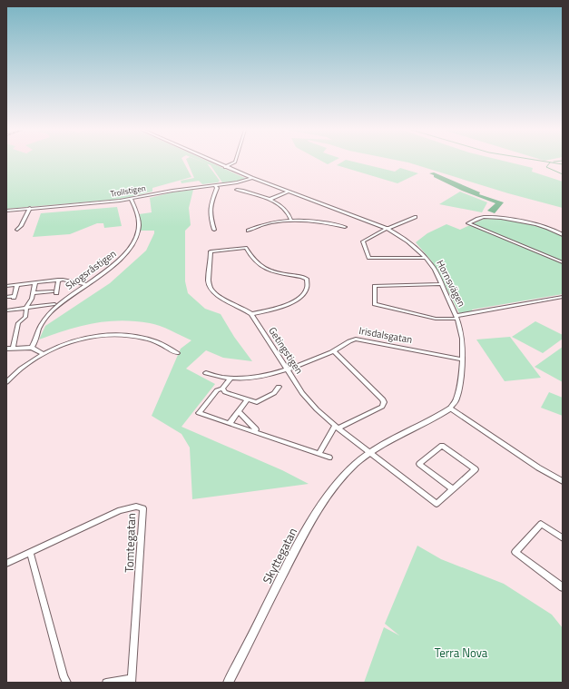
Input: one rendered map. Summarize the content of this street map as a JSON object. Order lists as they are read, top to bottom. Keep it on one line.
{"streets":{"street":["Trollstigen","Skogsråstigen","Hornsvägen","Irisdalsgatan","Getingstigen","Tomtegatan","Skyttegatan"]},"crossings":[["Trollstigen","Skogsråstigen"],["Trollstigen","Hornsvägen"],["Hornsvägen","Irisdalsgatan"],["Hornsvägen","Skyttegatan"],["Irisdalsgatan","Getingstigen"],["Getingstigen","Skyttegatan"]],"parks":["Terra Nova"]}
